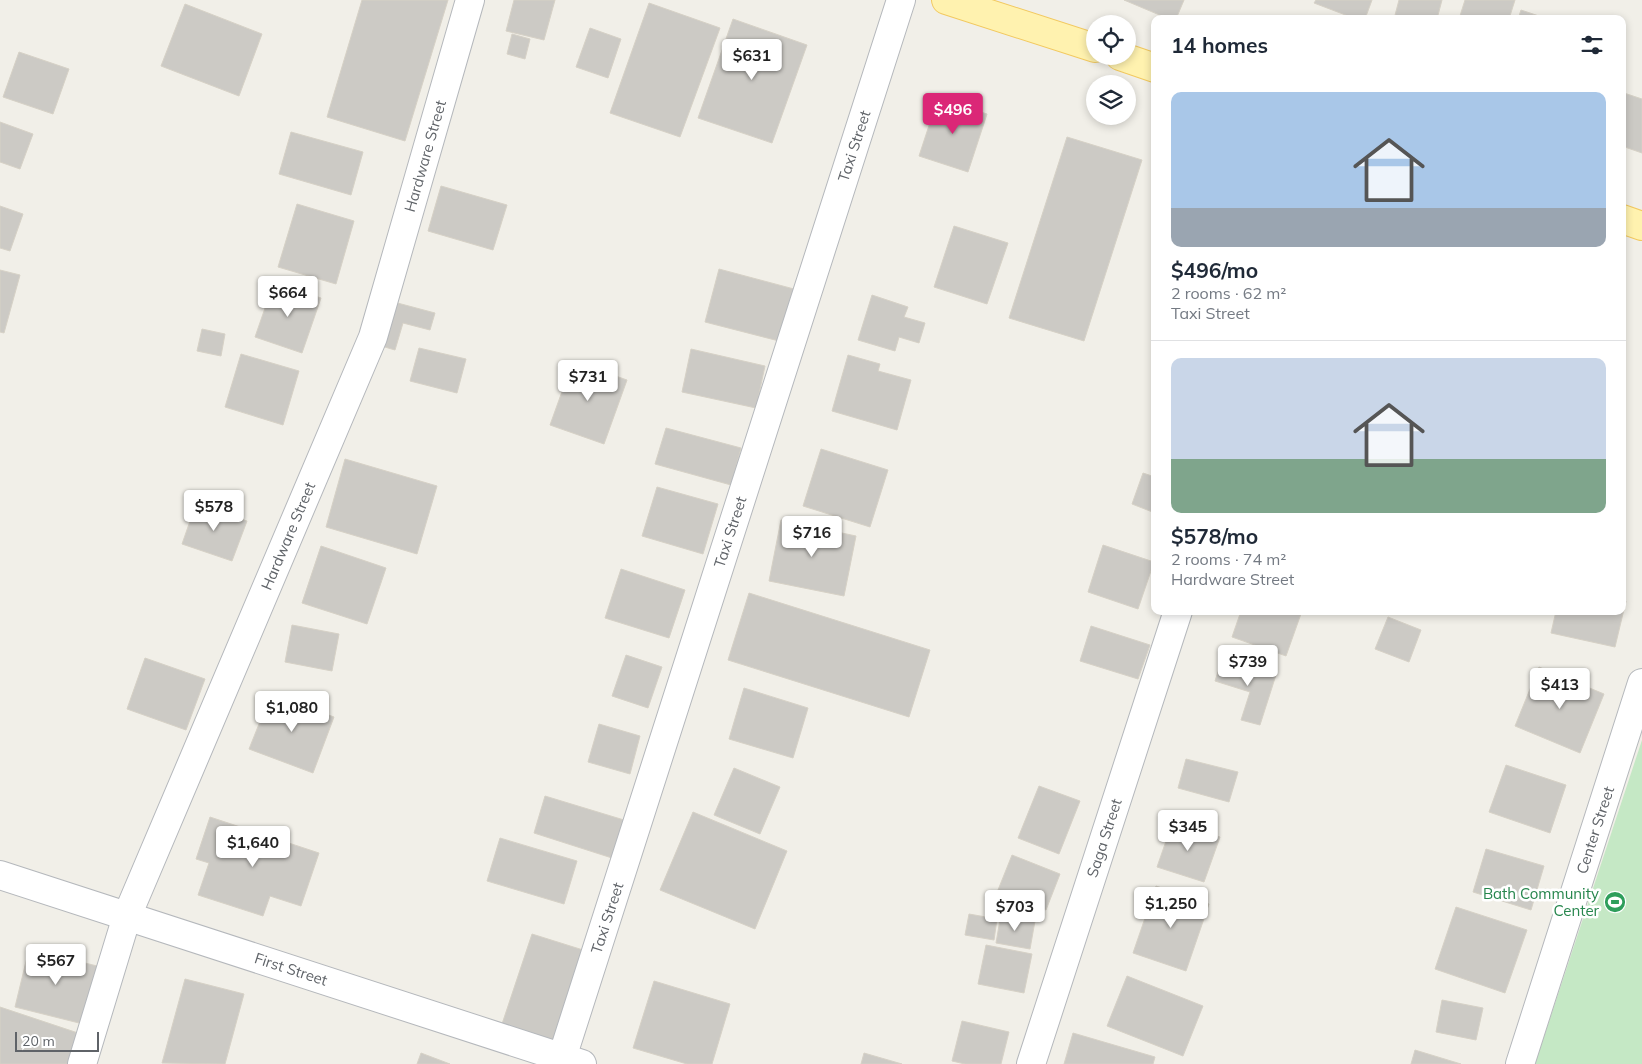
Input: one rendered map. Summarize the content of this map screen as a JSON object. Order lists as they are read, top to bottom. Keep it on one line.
{"streets":{"street":["Taxi Street","Hardware Street","Center Street","Saga Street","First Street"]},"crossings":[["Taxi Street","First Street"],["Hardware Street","First Street"]],"places":{"sports":["Bath Community Center"]},"scale_bar":"20 m","page":{"heading":"14 homes","price":["$631","$496","$664","$731","$578","$716","$739","$413","$1,080","$345","$1,640","$1,250","$703","$567"],"list":[{"name":"$496/mo","note":"2 rooms · 62 m² · Taxi Street"},{"name":"$578/mo","note":"2 rooms · 74 m² · Hardware Street"}],"scale":"20 m"}}
